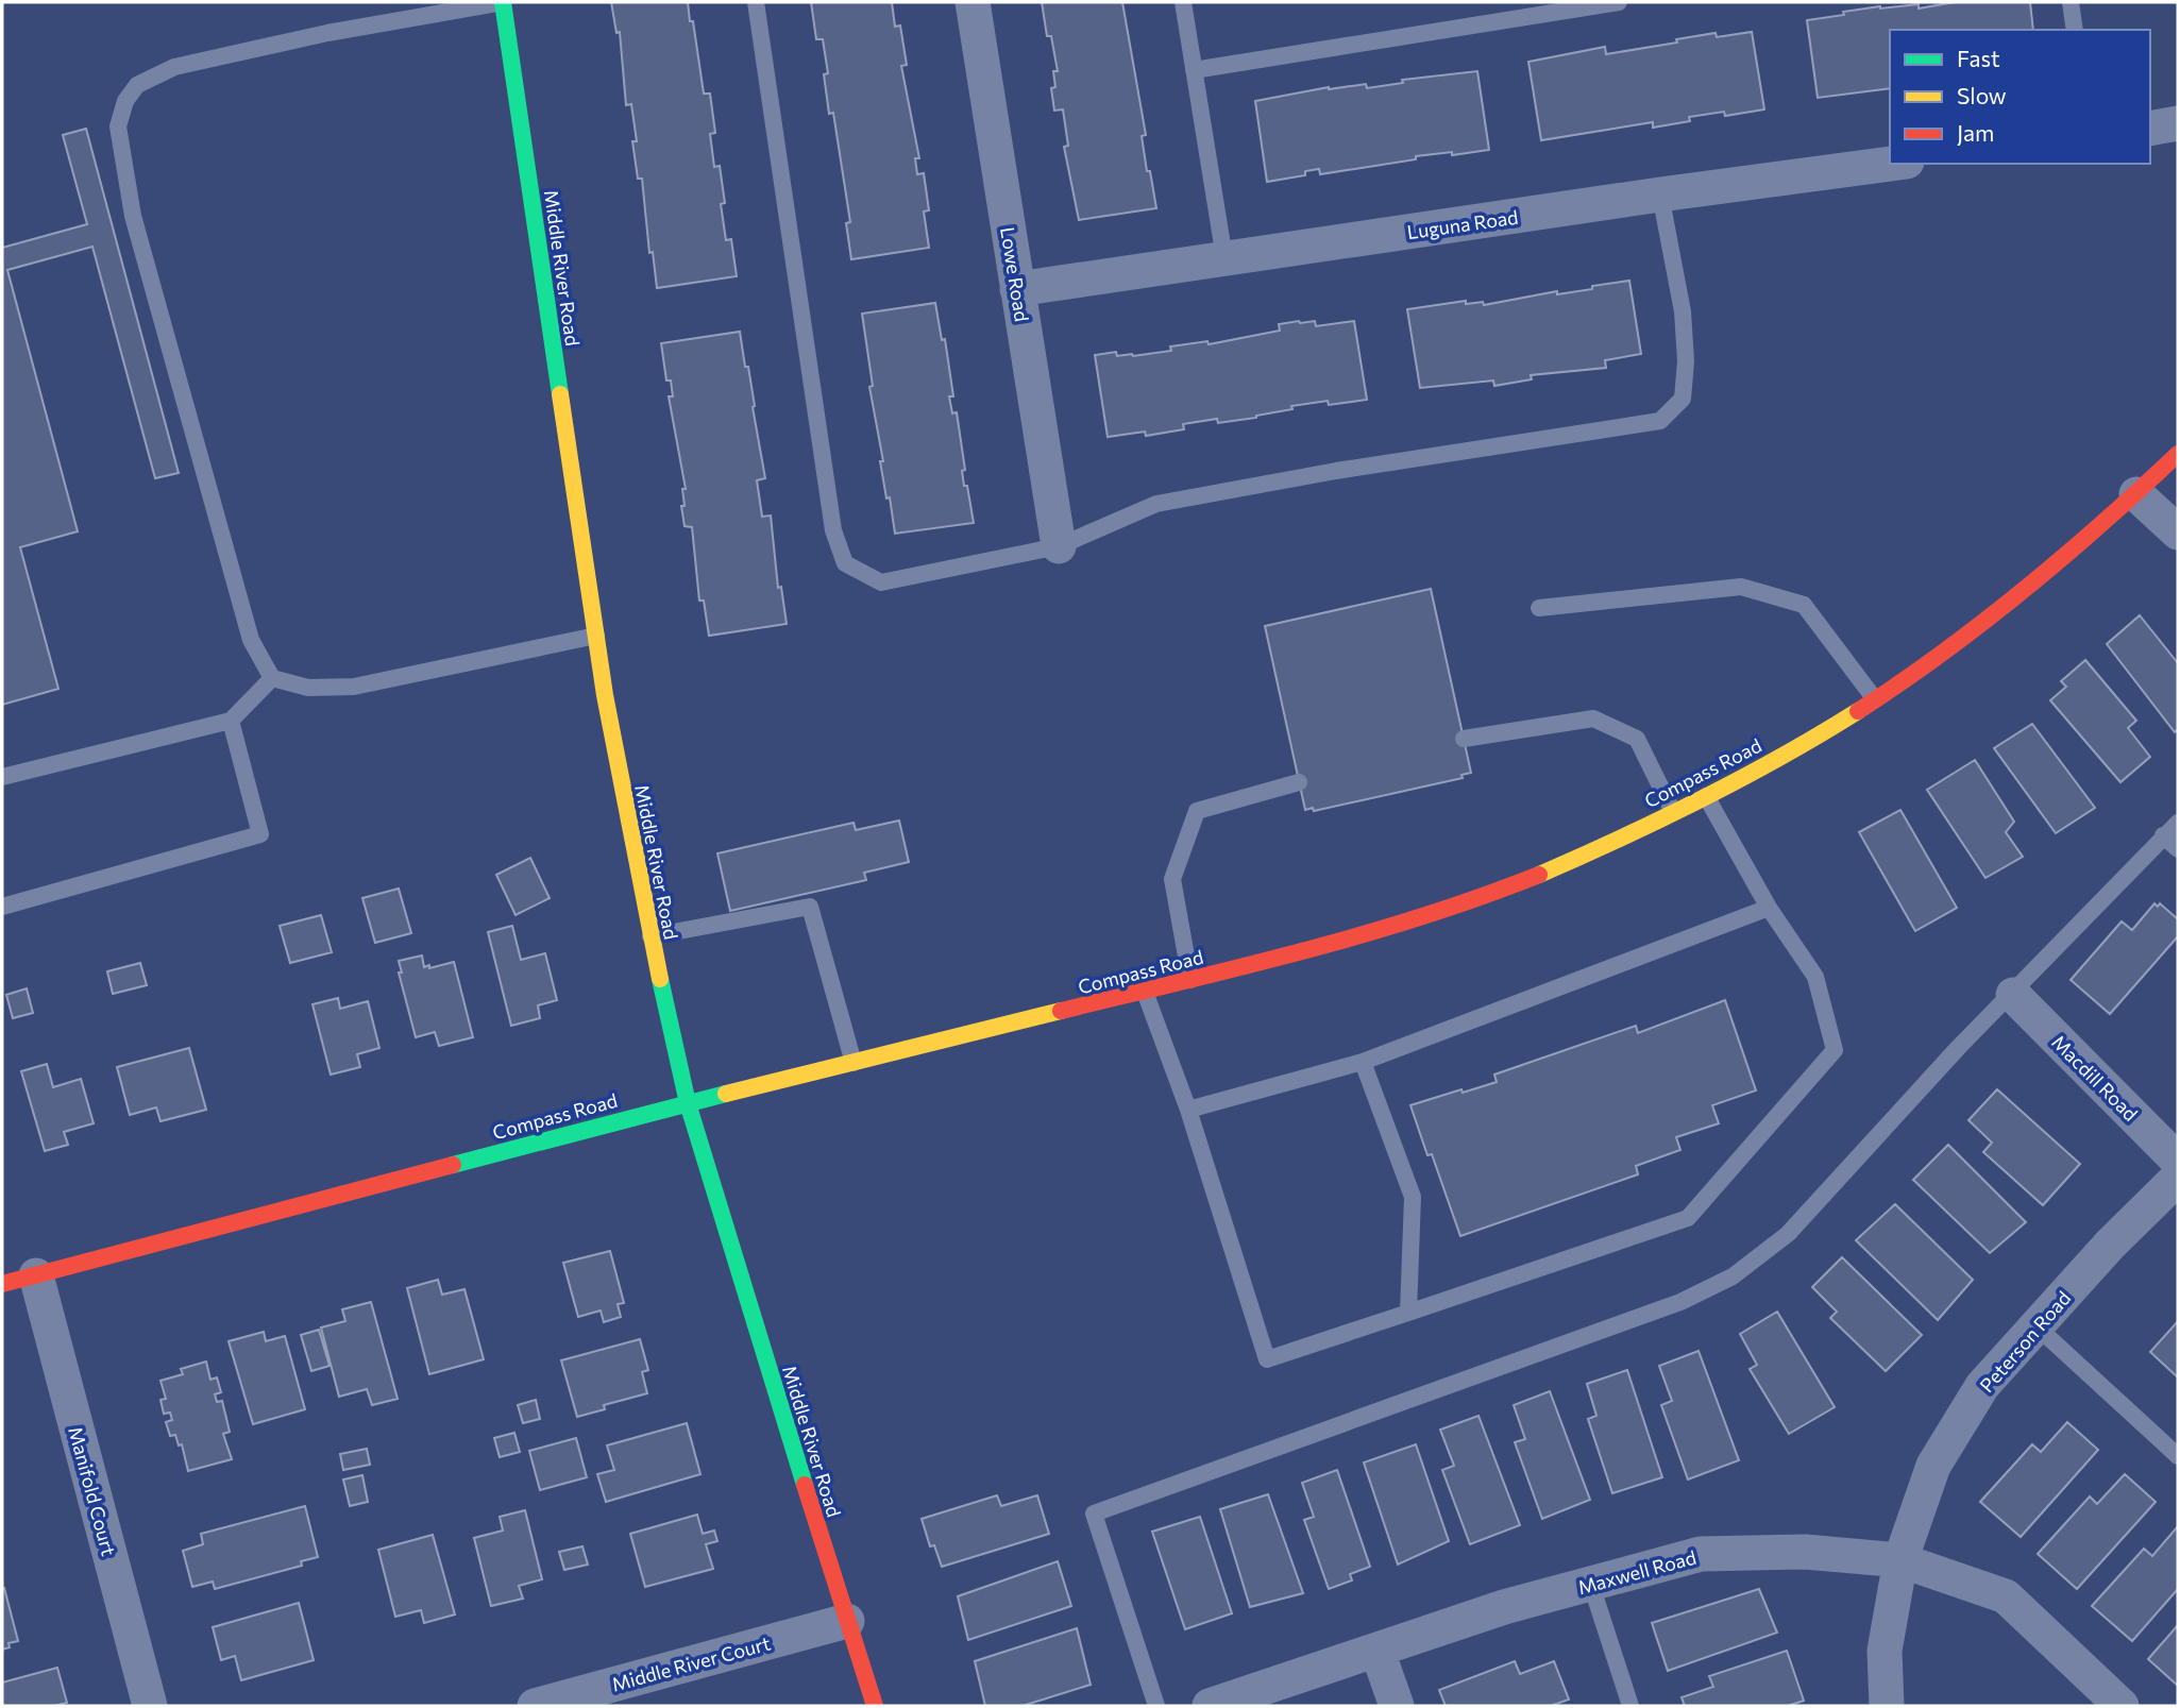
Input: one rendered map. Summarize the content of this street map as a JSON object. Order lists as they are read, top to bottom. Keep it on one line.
{"streets":{"street":["Luguna Road","Middle River Road","Lowe Road","Compass Road","Macdill Road","Peterson Road","Manifold Court","Maxwell Road","Middle River Court"]},"crossings":[["Luguna Road","Lowe Road"],["Middle River Road","Compass Road"],["Middle River Road","Middle River Court"],["Compass Road","Manifold Court"],["Peterson Road","Maxwell Road"]],"legend":["Fast","Slow","Jam"]}
